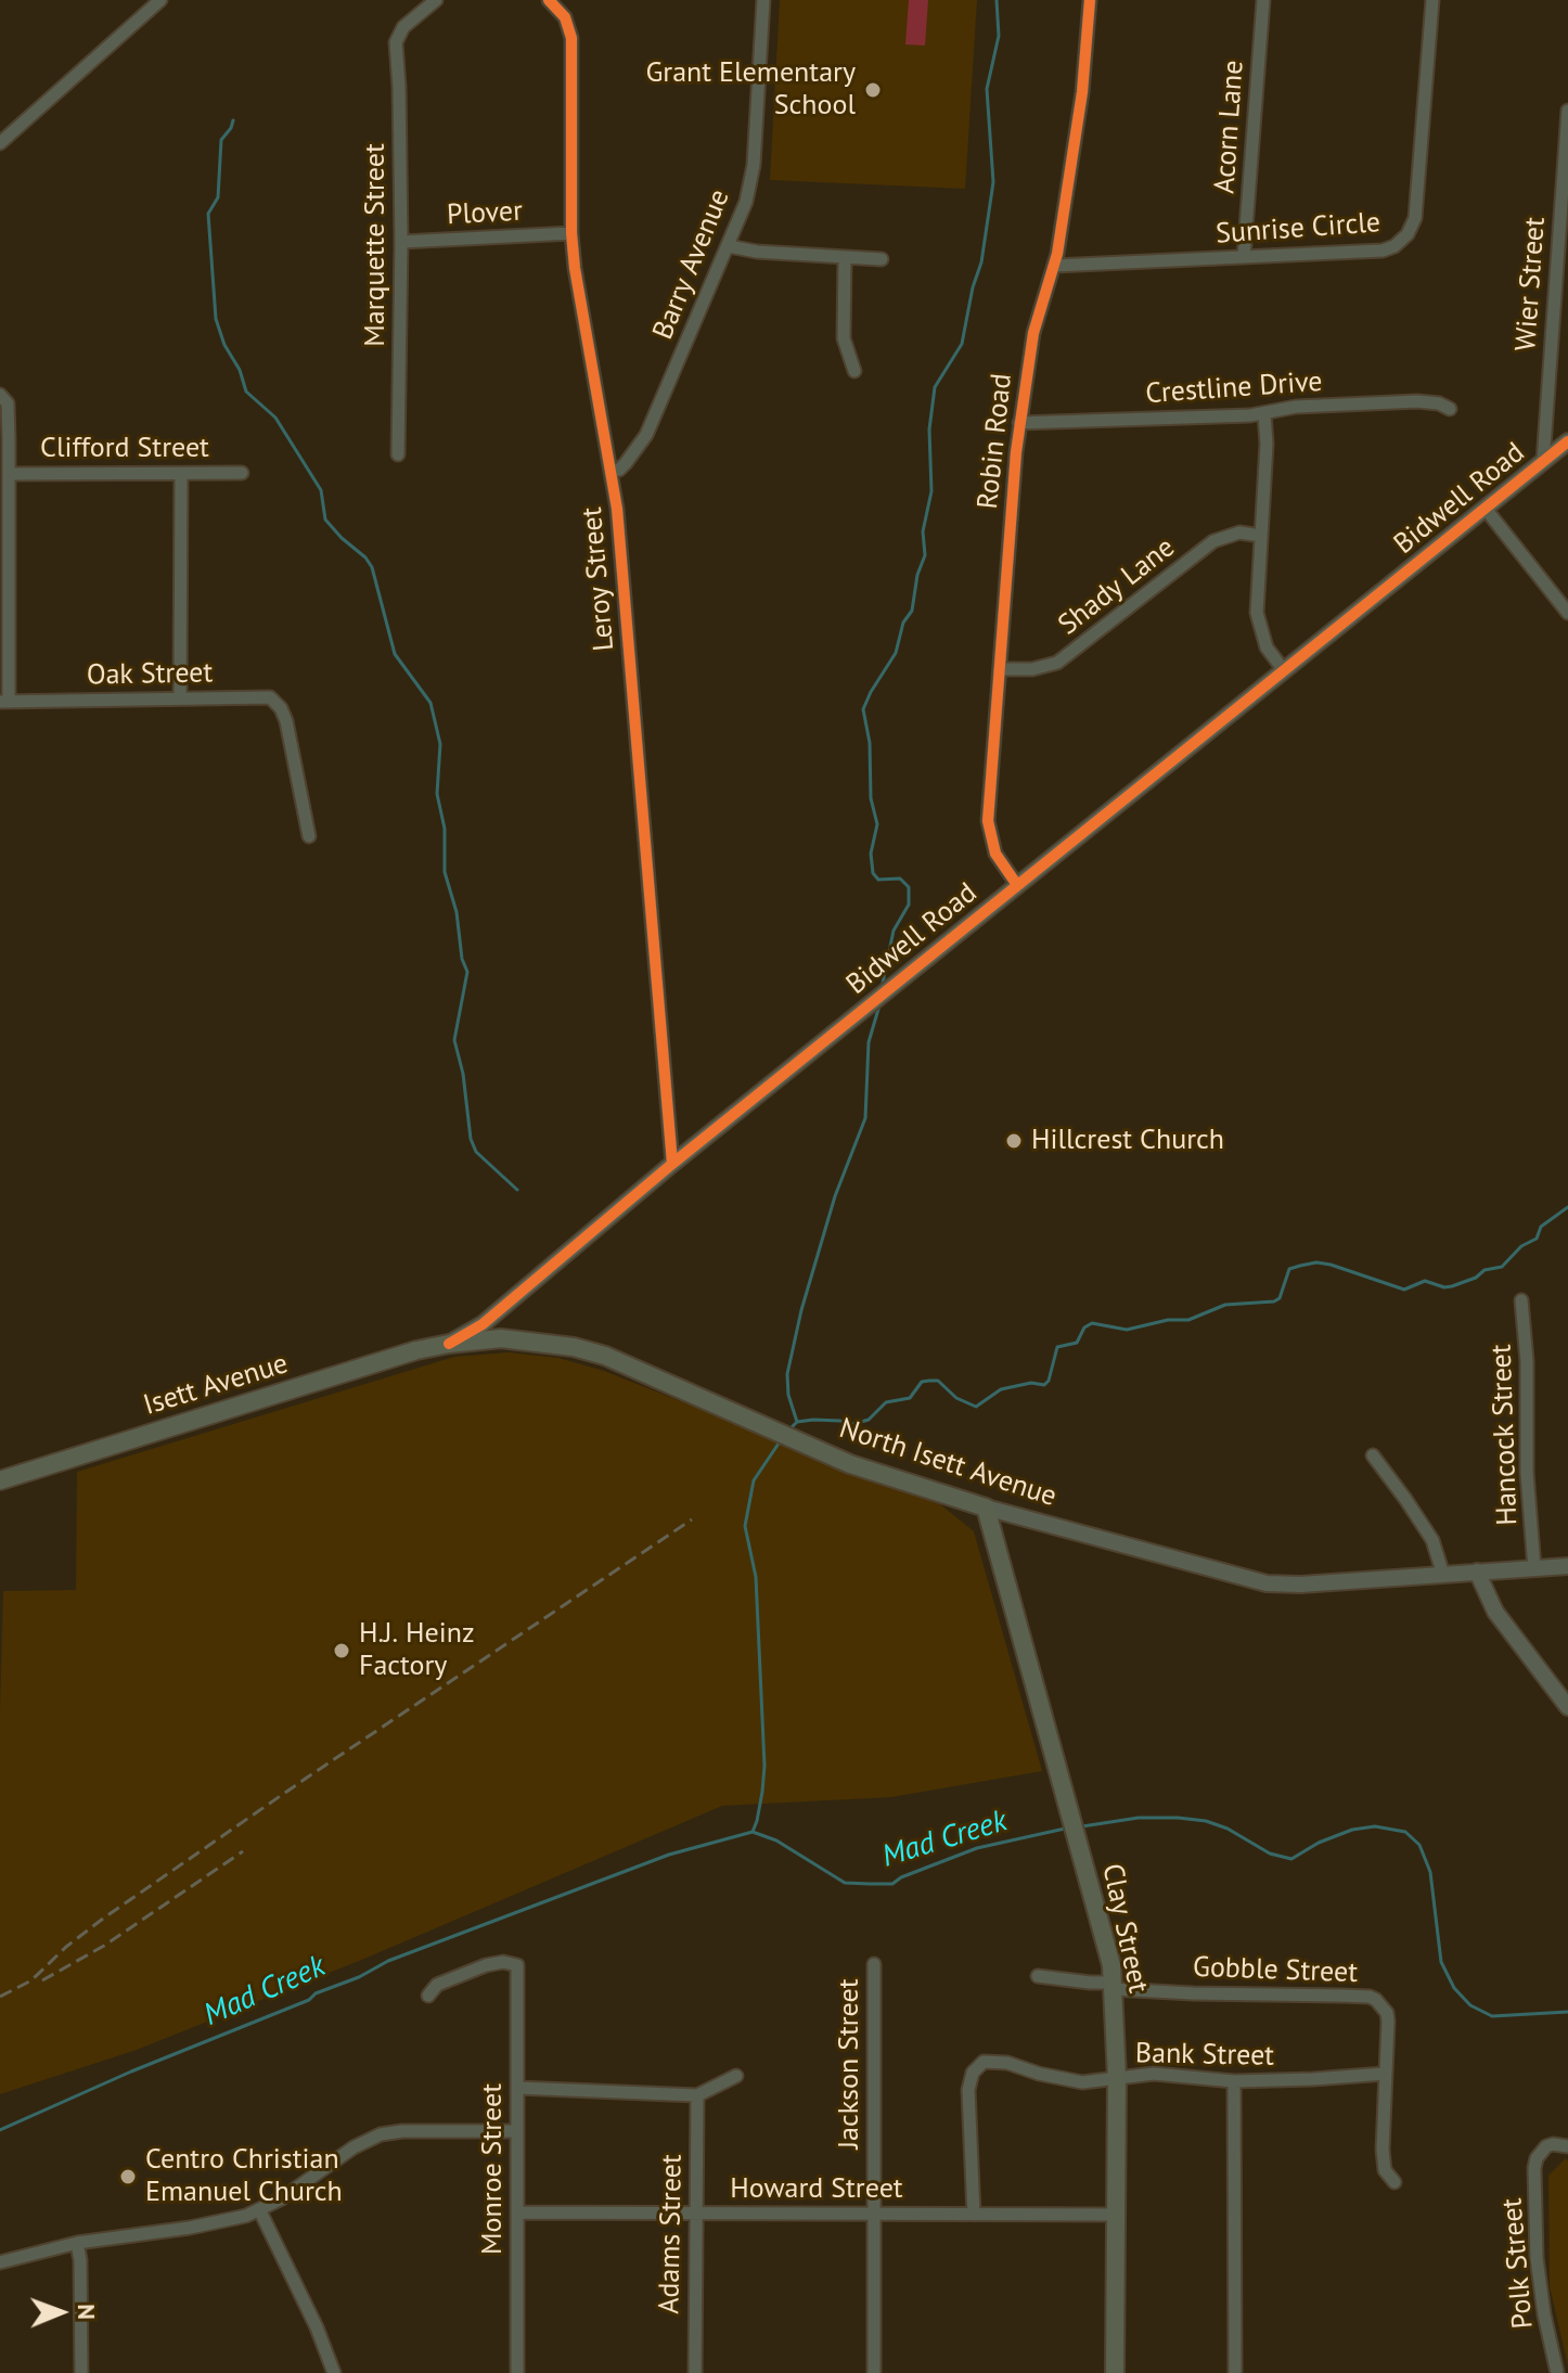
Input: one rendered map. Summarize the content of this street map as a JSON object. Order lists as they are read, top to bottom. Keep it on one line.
{"streets":{"main road":["Isett Avenue","North Isett Avenue","Clay Street"],"street":["Acorn Lane","Plover","Sunrise Circle","Marquette Street","Barry Avenue","Wier Street","Crestline Drive","Robin Road","Clifford Street","Bidwell Road","Leroy Street","Shady Lane","Oak Street","Hancock Street","Gobble Street","Bank Street","Jackson Street","Monroe Street","Howard Street","Adams Street","Polk Street"]},"crossings":[["Acorn Lane","Sunrise Circle"],["Plover","Marquette Street"],["Plover","Leroy Street"],["Sunrise Circle","Robin Road"],["Barry Avenue","Leroy Street"],["Wier Street","Bidwell Road"],["Crestline Drive","Robin Road"],["Robin Road","Bidwell Road"],["Robin Road","Shady Lane"],["Bidwell Road","Leroy Street"],["Bidwell Road","Isett Avenue"],["Bidwell Road","North Isett Avenue"],["Isett Avenue","North Isett Avenue"],["North Isett Avenue","Clay Street"],["Clay Street","Gobble Street"],["Clay Street","Bank Street"],["Clay Street","Howard Street"],["Gobble Street","Bank Street"],["Bank Street","Howard Street"],["Jackson Street","Howard Street"],["Monroe Street","Howard Street"],["Howard Street","Adams Street"]],"water":["Mad Creek"],"places":["Grant Elementary School","Hillcrest Church","H.J. Heinz Factory","Centro Christian Emanuel Church"],"north":"right"}
